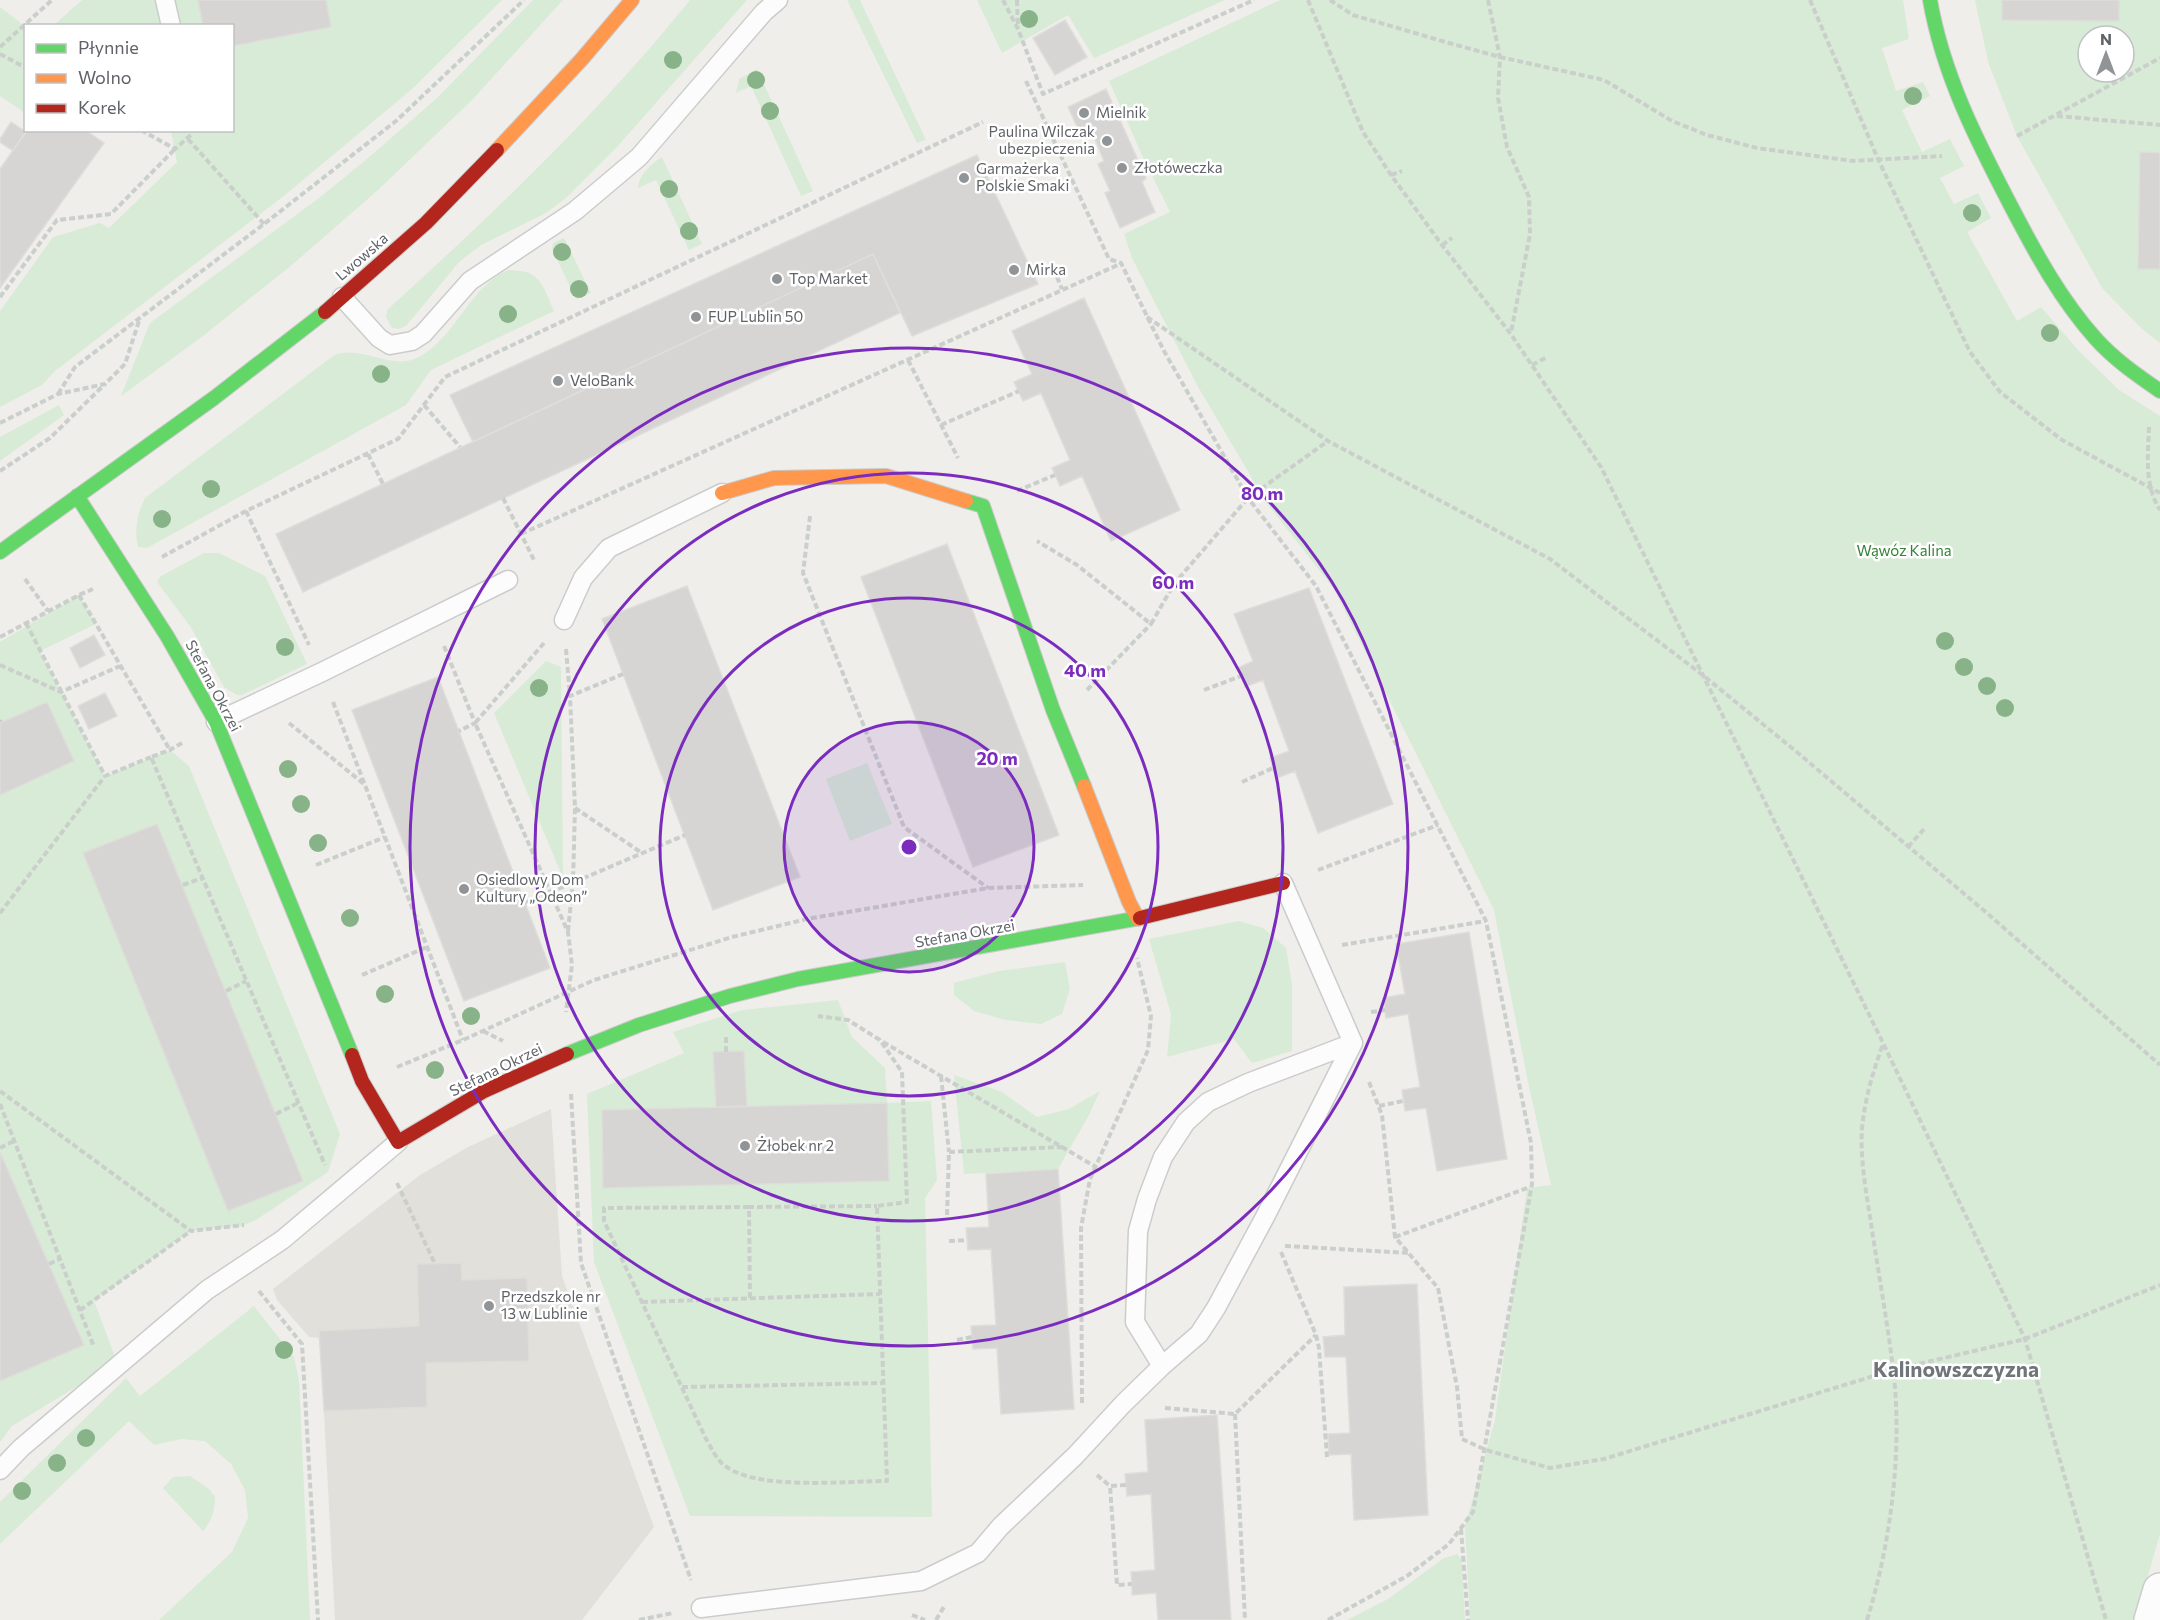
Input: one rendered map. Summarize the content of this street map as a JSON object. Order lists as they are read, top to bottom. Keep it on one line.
{"streets":{"street":["Lwowska","Stefana Okrzei"]},"crossings":[["Lwowska","Stefana Okrzei"]],"districts":["Kalinowszczyzna"],"parks":["Wąwóz Kalina"],"places":["Mielnik","Paulina Wilczak ubezpieczenia","Złotóweczka","Garmażerka Polskie Smaki","Mirka","Top Market","FUP Lublin 50","VeloBank","Osiedlowy Dom Kultury „Odeon”","Żłobek nr 2","Przedszkole nr 13 w Lublinie"],"legend":["Płynnie","Wolno","Korek"],"north":"top","rings":["80 m","60 m","40 m","20 m"]}
